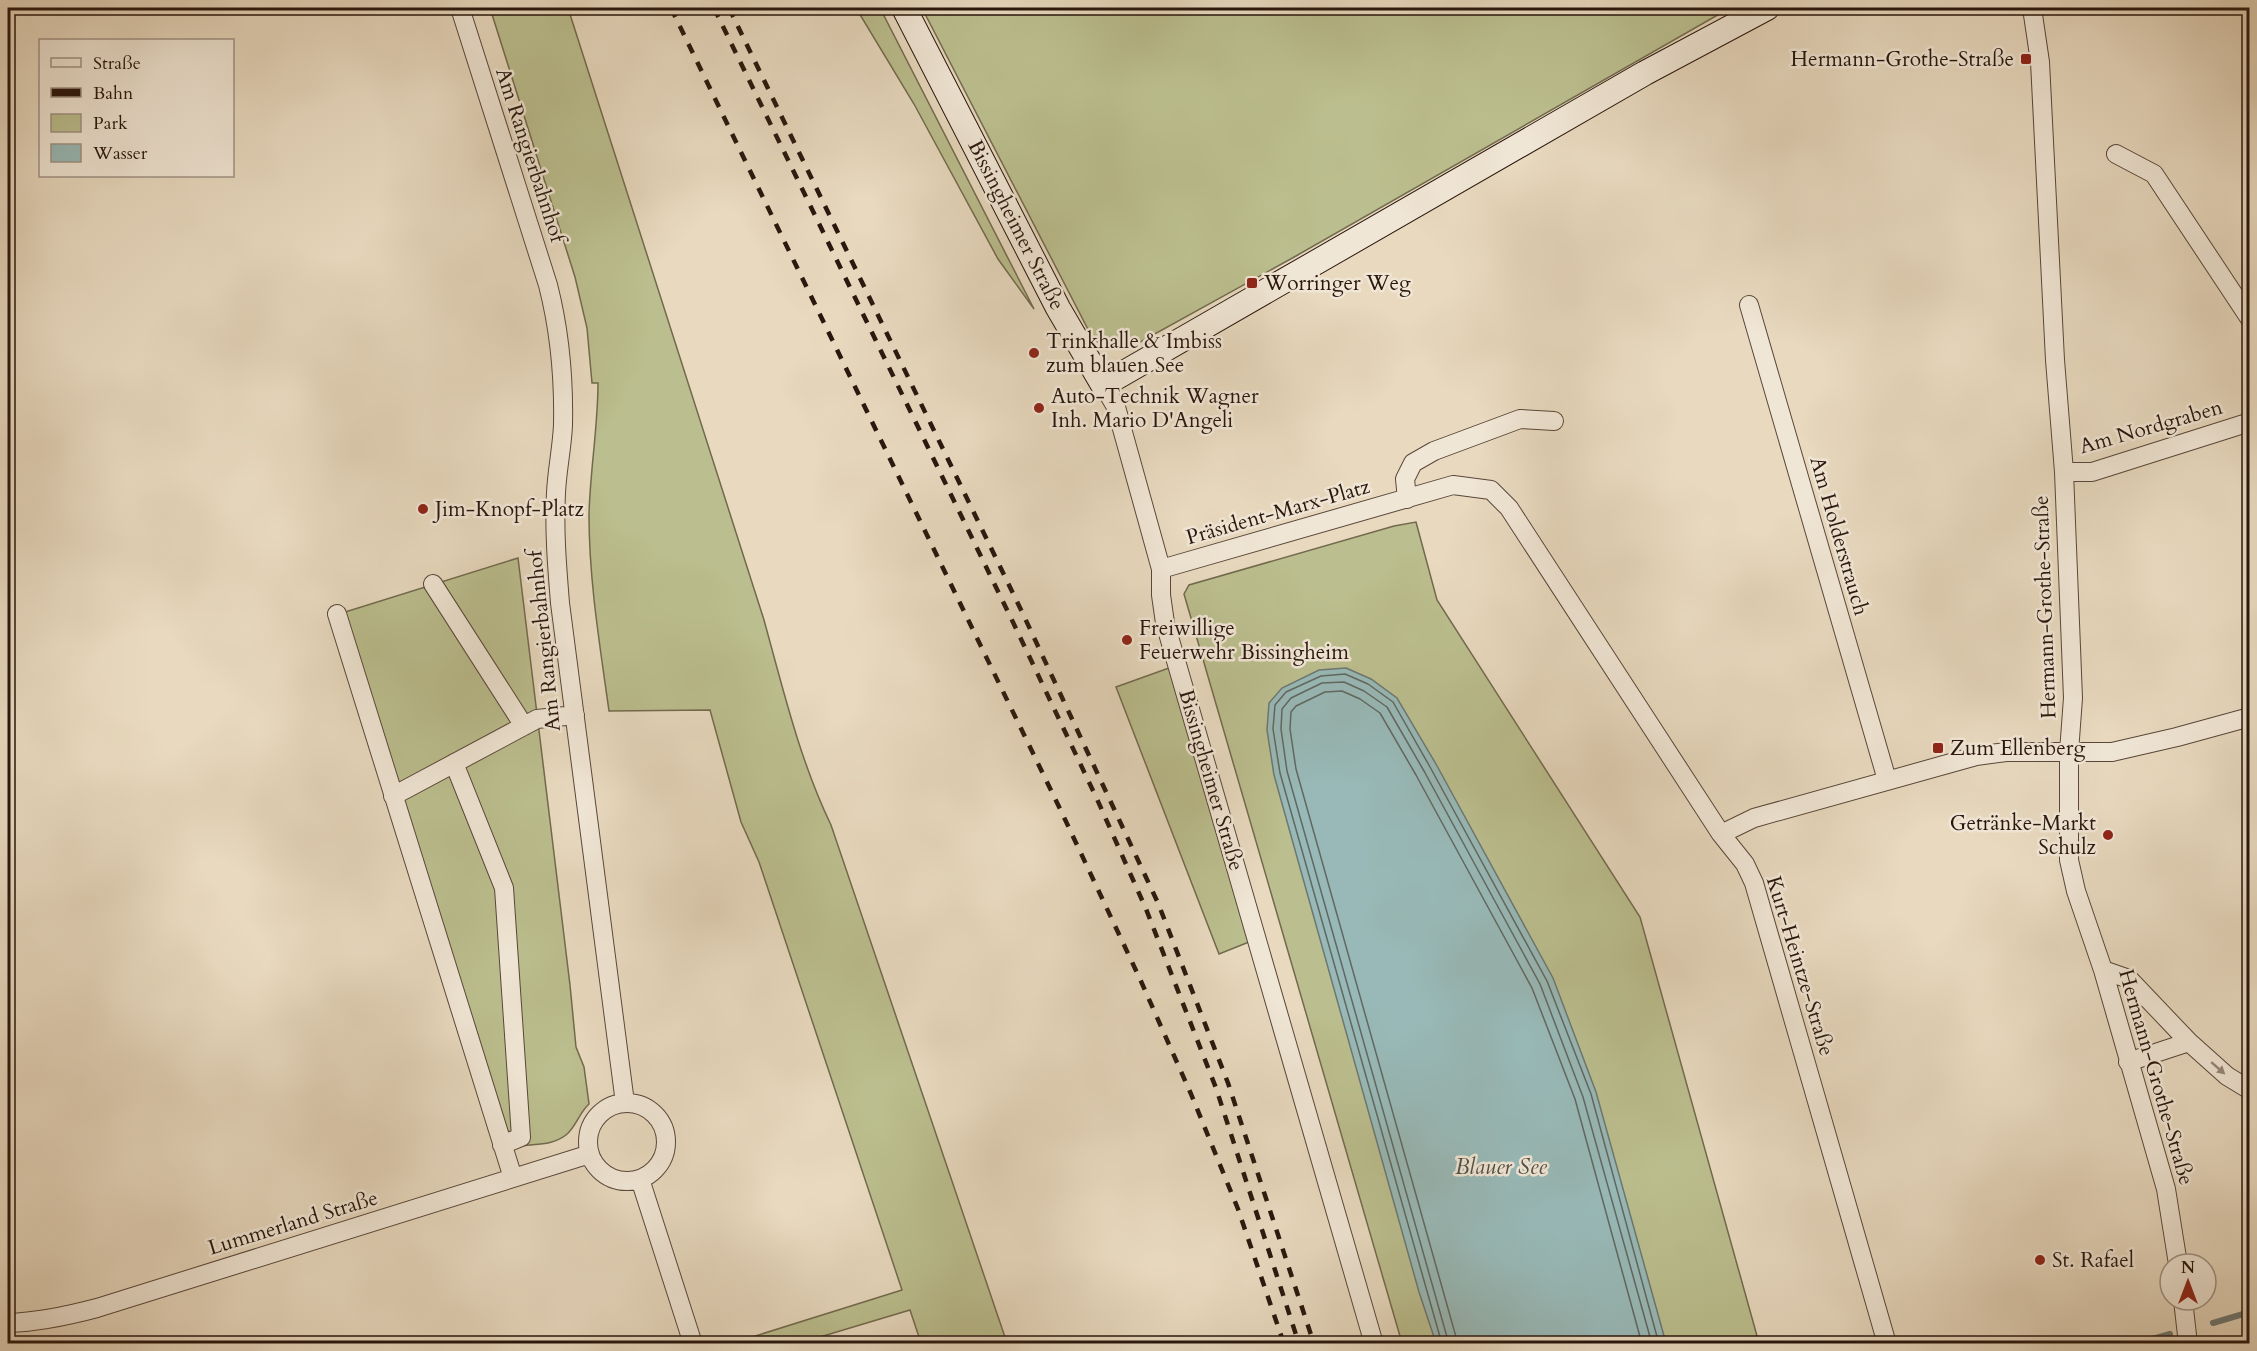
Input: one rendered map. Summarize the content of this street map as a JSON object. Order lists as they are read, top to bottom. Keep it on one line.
{"streets":{"street":["Am Rangierbahnhof","Bissingheimer Straße","Am Nordgraben","Präsident-Marx-Platz","Am Holderstrauch","Hermann-Grothe-Straße","Kurt-Heintze-Straße","Lummerland Straße"]},"crossings":[["Am Rangierbahnhof","Lummerland Straße"],["Bissingheimer Straße","Präsident-Marx-Platz"],["Am Nordgraben","Hermann-Grothe-Straße"],["Präsident-Marx-Platz","Kurt-Heintze-Straße"]],"water":["Blauer See"],"places":{"transit":["Hermann-Grothe-Straße","Worringer Weg","Zum Ellenberg"],"other":["Trinkhalle & Imbiss zum blauen See","Auto-Technik Wagner Inh. Mario D'Angeli","Jim-Knopf-Platz","Freiwillige Feuerwehr Bissingheim","Getränke-Markt Schulz","St. Rafael"]},"legend":["Straße","Bahn","Park","Wasser"],"north":"top"}
